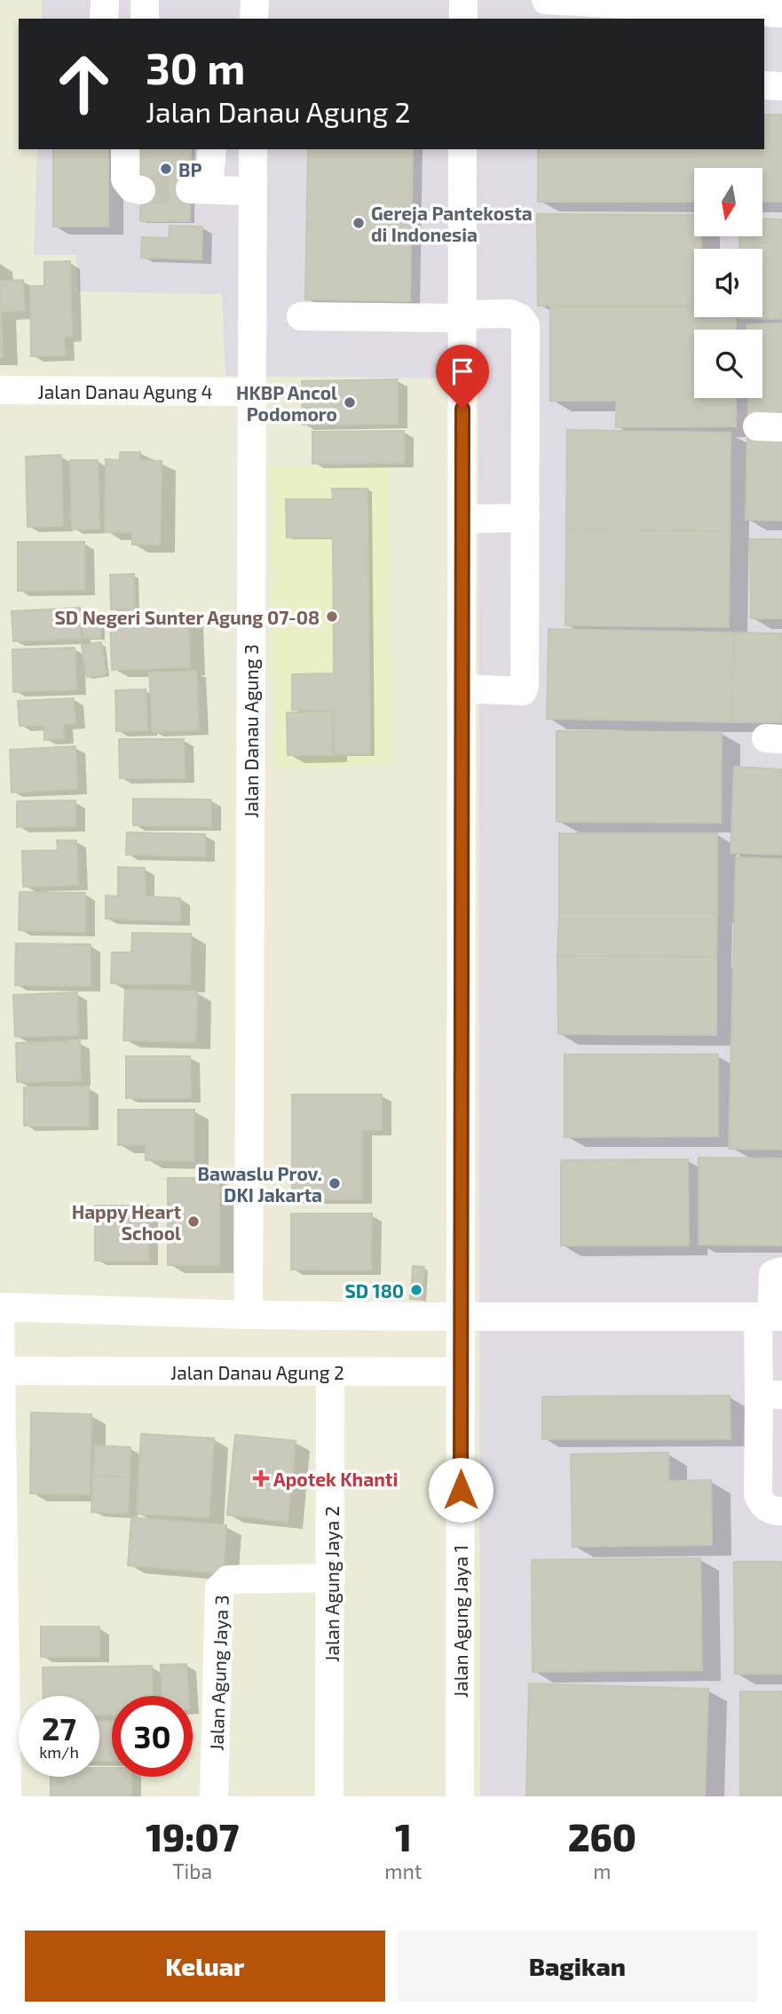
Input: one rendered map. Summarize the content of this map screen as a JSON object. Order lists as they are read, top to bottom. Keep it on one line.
{"streets":{"street":["Jalan Danau Agung 4","Jalan Danau Agung 3","Jalan Danau Agung 2","Jalan Agung Jaya 2","Jalan Agung Jaya 1","Jalan Agung Jaya 3"]},"crossings":[["Jalan Danau Agung 4","Jalan Danau Agung 3"],["Jalan Danau Agung 2","Jalan Agung Jaya 2"],["Jalan Danau Agung 2","Jalan Agung Jaya 1"],["Jalan Agung Jaya 2","Jalan Agung Jaya 3"]],"places":{"other":["BP","Gereja Pantekosta di Indonesia","HKBP Ancol Podomoro","SD Negeri Sunter Agung 07-08","Bawaslu Prov. DKI Jakarta","Happy Heart School","SD 180"],"health":["Apotek Khanti"]},"north":"bottom","page":{"turn":["30 m","Jalan Danau Agung 2"],"speed":"27 km/h","limit":"30","eta":["19:07","Tiba","1","mnt","260","m"],"buttons":["Keluar","Bagikan"]}}
